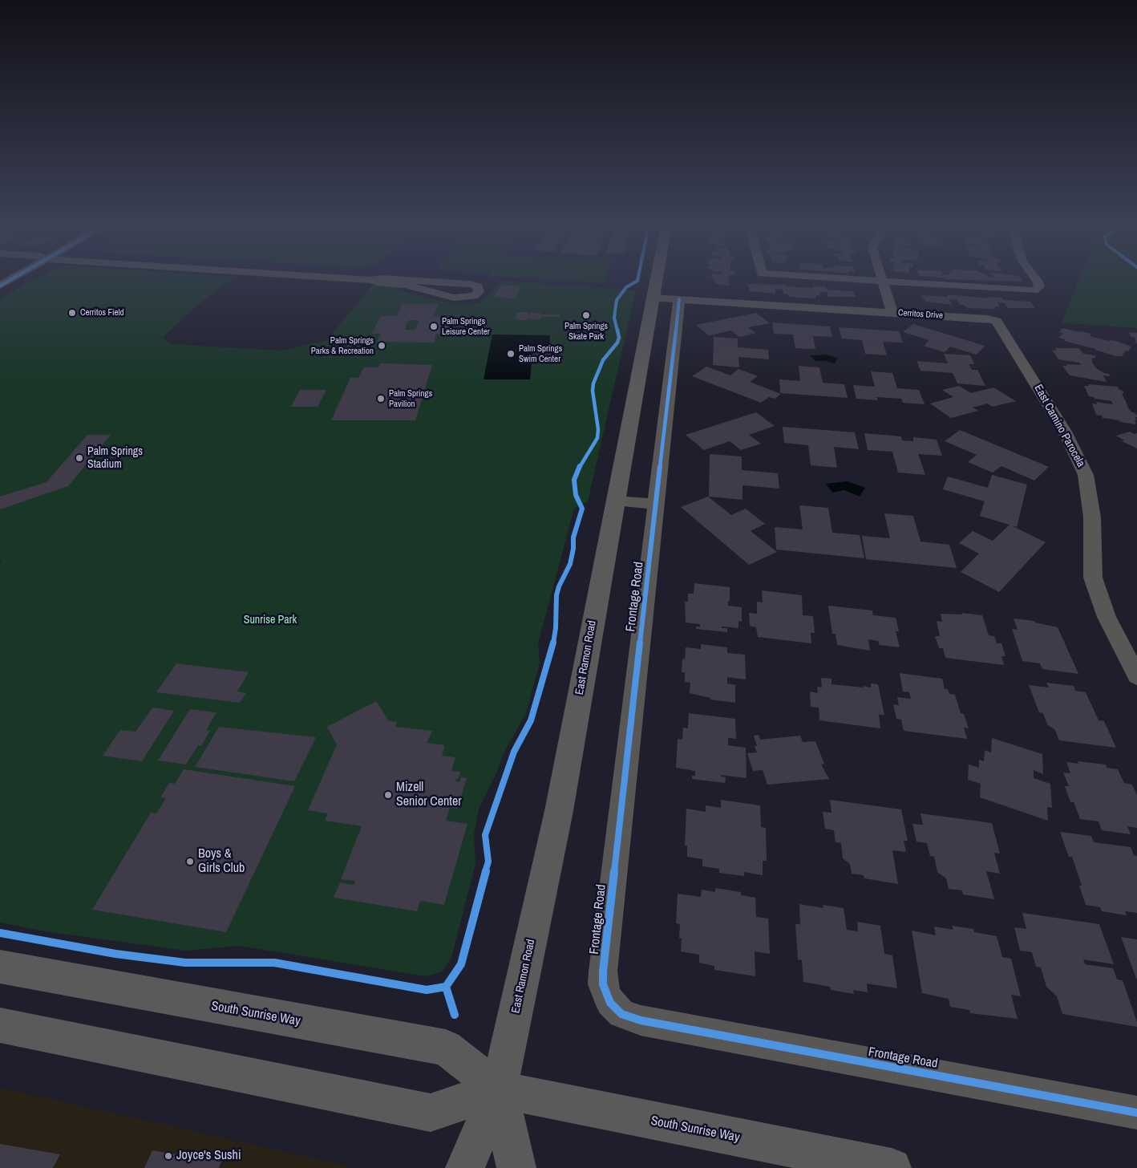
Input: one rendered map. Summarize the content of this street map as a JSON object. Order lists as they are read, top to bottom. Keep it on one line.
{"streets":{"main road":["East Ramon Road","South Sunrise Way"],"street":["Cerritos Drive","East Camino Parocela","Frontage Road"]},"crossings":[["Cerritos Drive","East Camino Parocela"],["Cerritos Drive","Frontage Road"],["Cerritos Drive","East Ramon Road"],["East Ramon Road","South Sunrise Way"]],"parks":["Sunrise Park"],"places":["Cerritos Field","Palm Springs Skate Park","Palm Springs Leisure Center","Palm Springs Parks & Recreation","Palm Springs Swim Center","Palm Springs Pavilion","Palm Springs Stadium","Mizell Senior Center","Boys & Girls Club","Joyce's Sushi"]}
